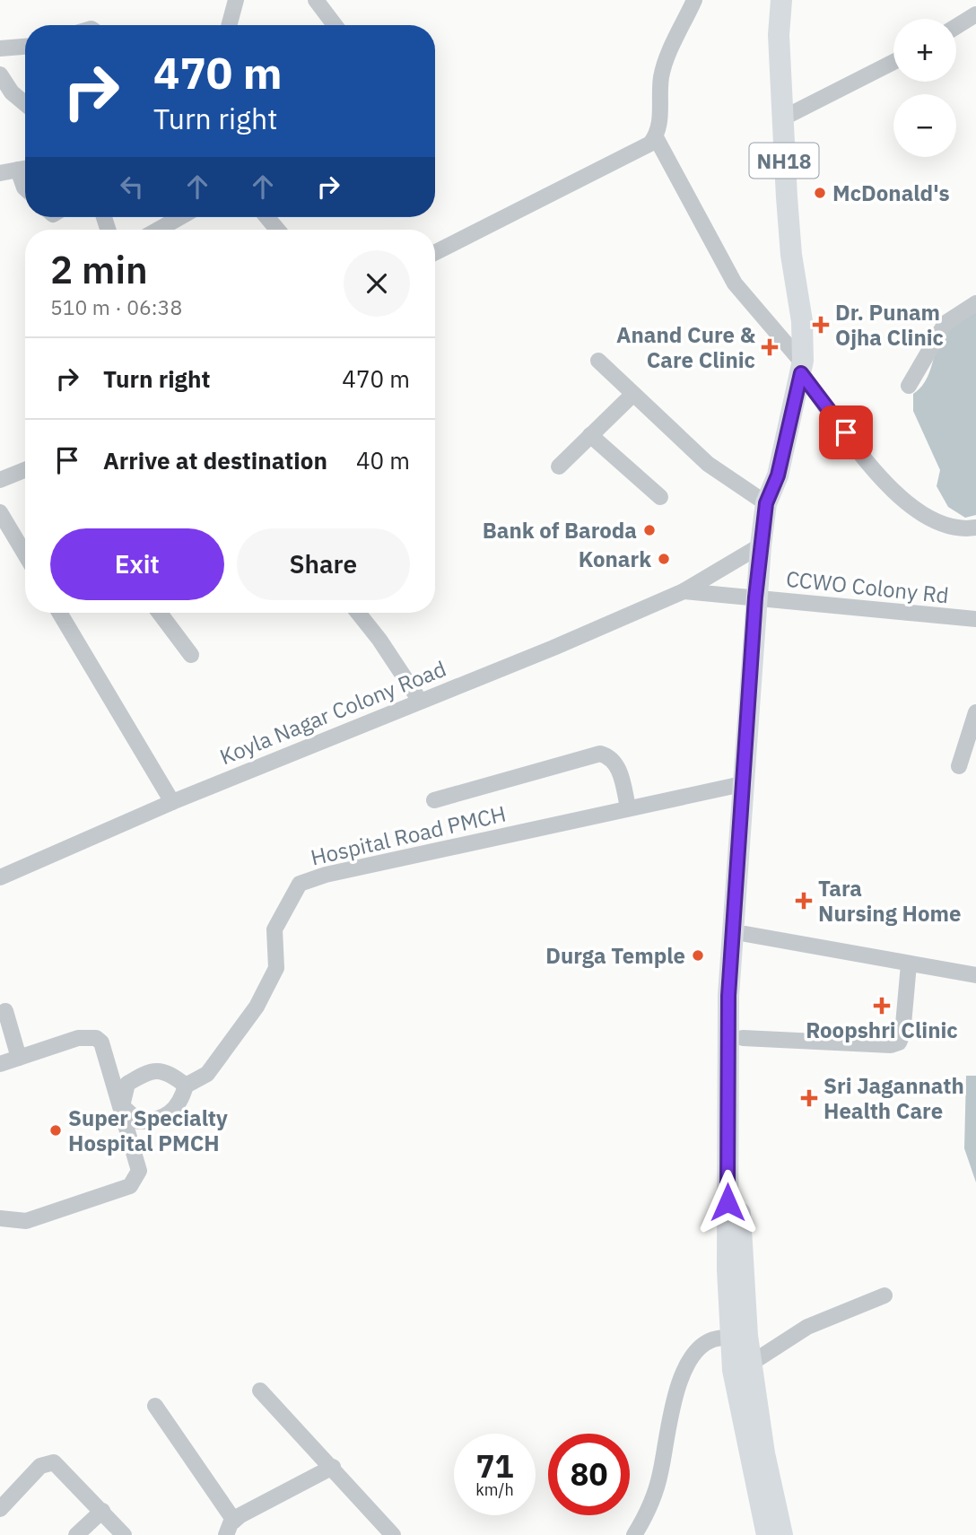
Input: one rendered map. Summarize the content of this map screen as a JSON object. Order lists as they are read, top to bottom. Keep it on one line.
{"streets":{"highway":["NH18"],"street":["CCWO Colony Rd","Koyla Nagar Colony Road","Hospital Road PMCH"]},"crossings":[["NH18","CCWO Colony Rd"],["NH18","Koyla Nagar Colony Road"],["NH18","Hospital Road PMCH"],["CCWO Colony Rd","Koyla Nagar Colony Road"]],"places":{"other":["McDonald's","Bank of Baroda","Konark","Durga Temple","Super Specialty Hospital PMCH"],"health":["Dr. Punam Ojha Clinic","Anand Cure & Care Clinic","Tara Nursing Home","Roopshri Clinic","Sri Jagannath Health Care"]},"page":{"map_buttons":["+","−"],"turn":["470 m","Turn right"],"heading":["2 min","510 m · 06:38"],"list":[{"name":"Turn right","value":"470 m"},{"name":"Arrive at destination","value":"40 m"}],"buttons":["Exit","Share"],"speed":"71 km/h","limit":"80"}}
